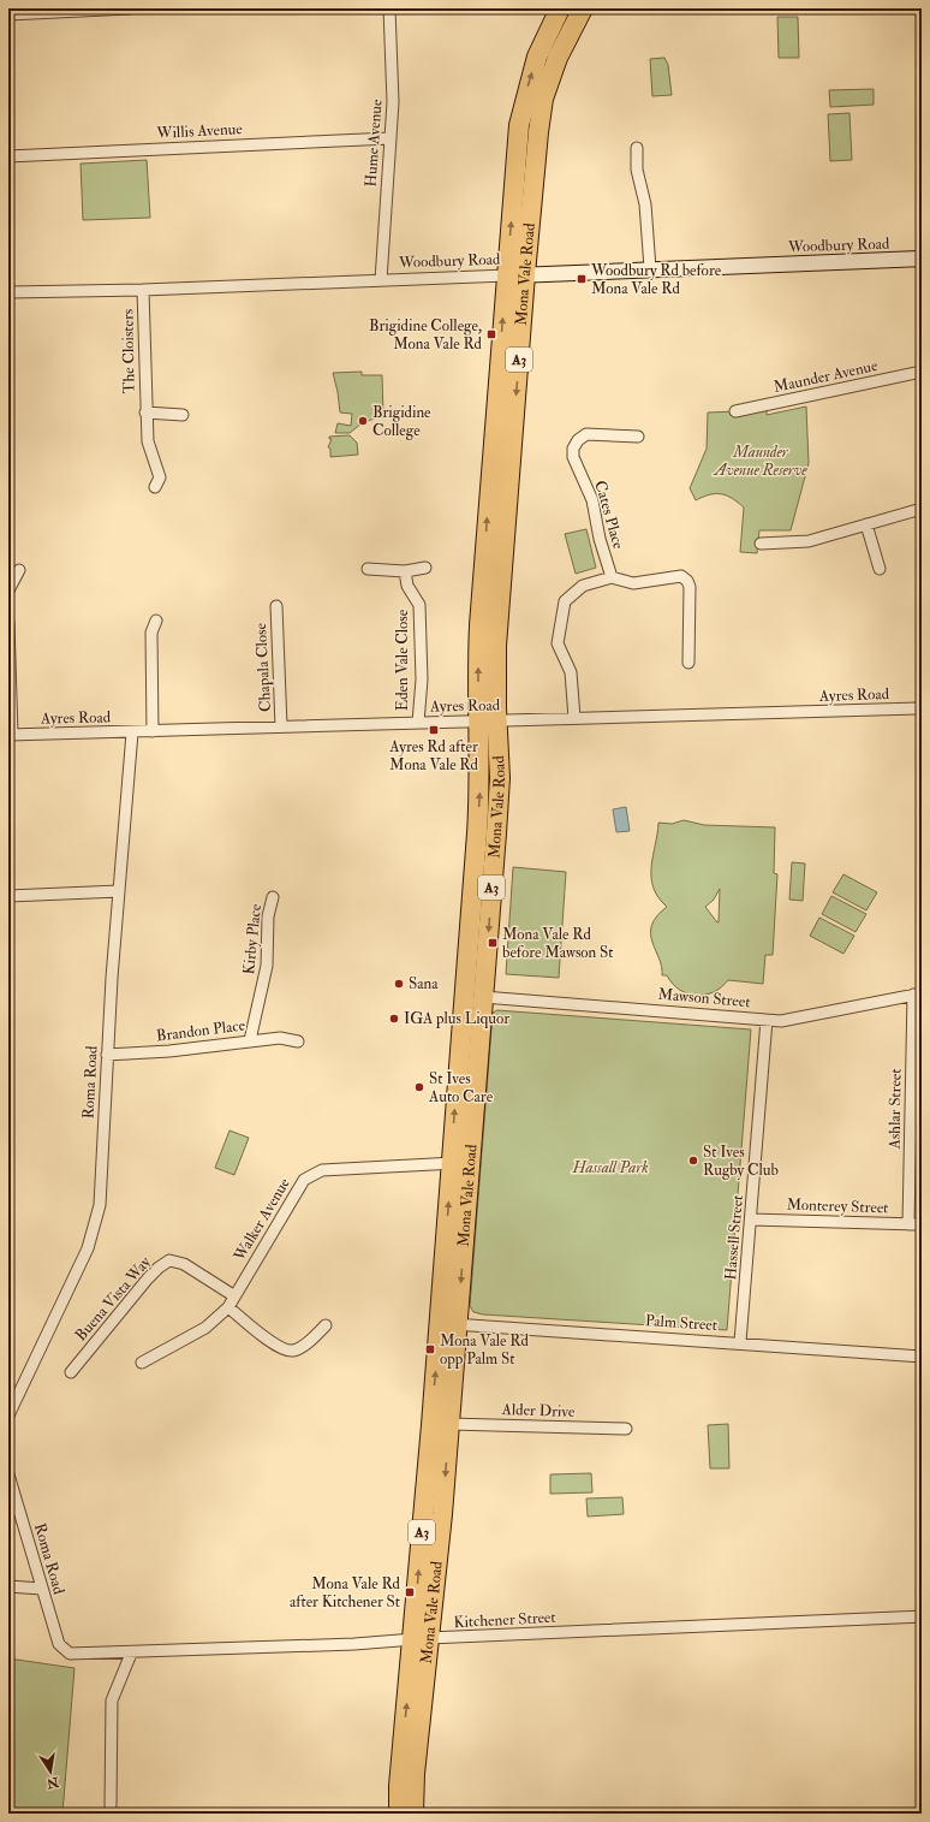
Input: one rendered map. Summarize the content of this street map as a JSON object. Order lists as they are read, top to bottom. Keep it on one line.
{"streets":{"highway":["Mona Vale Road","A3"],"street":["Willis Avenue","Hume Avenue","Woodbury Road","The Cloisters","Maunder Avenue","Cates Place","Eden Vale Close","Chapala Close","Ayres Road","Kirby Place","Mawson Street","Brandon Place","Roma Road","Ashlar Street","Monterey Street","Walker Avenue","Hassell Street","Buena Vista Way","Palm Street","Alder Drive","Kitchener Street"]},"crossings":[["Willis Avenue","Hume Avenue"],["Hume Avenue","Woodbury Road"],["Woodbury Road","Mona Vale Road"],["Woodbury Road","The Cloisters"],["Mona Vale Road","Ayres Road"],["Mona Vale Road","Mawson Street"],["Mona Vale Road","Walker Avenue"],["Mona Vale Road","Palm Street"],["Mona Vale Road","Alder Drive"],["Mona Vale Road","Kitchener Street"],["Eden Vale Close","Ayres Road"],["Chapala Close","Ayres Road"],["Ayres Road","Roma Road"],["Kirby Place","Brandon Place"],["Mawson Street","Ashlar Street"],["Mawson Street","Hassell Street"],["Brandon Place","Roma Road"],["Roma Road","Kitchener Street"],["Ashlar Street","Monterey Street"],["Monterey Street","Hassell Street"],["Walker Avenue","Buena Vista Way"],["Hassell Street","Palm Street"]],"parks":["Maunder Avenue Reserve","Hassall Park"],"places":{"transit":["Woodbury Rd before Mona Vale Rd","Brigidine College, Mona Vale Rd","Ayres Rd after Mona Vale Rd","Mona Vale Rd before Mawson St","Mona Vale Rd opp Palm St","Mona Vale Rd after Kitchener St"],"other":["Brigidine College","Sana","IGA plus Liquor","St Ives Auto Care","St Ives Rugby Club"]},"north":"bottom"}
